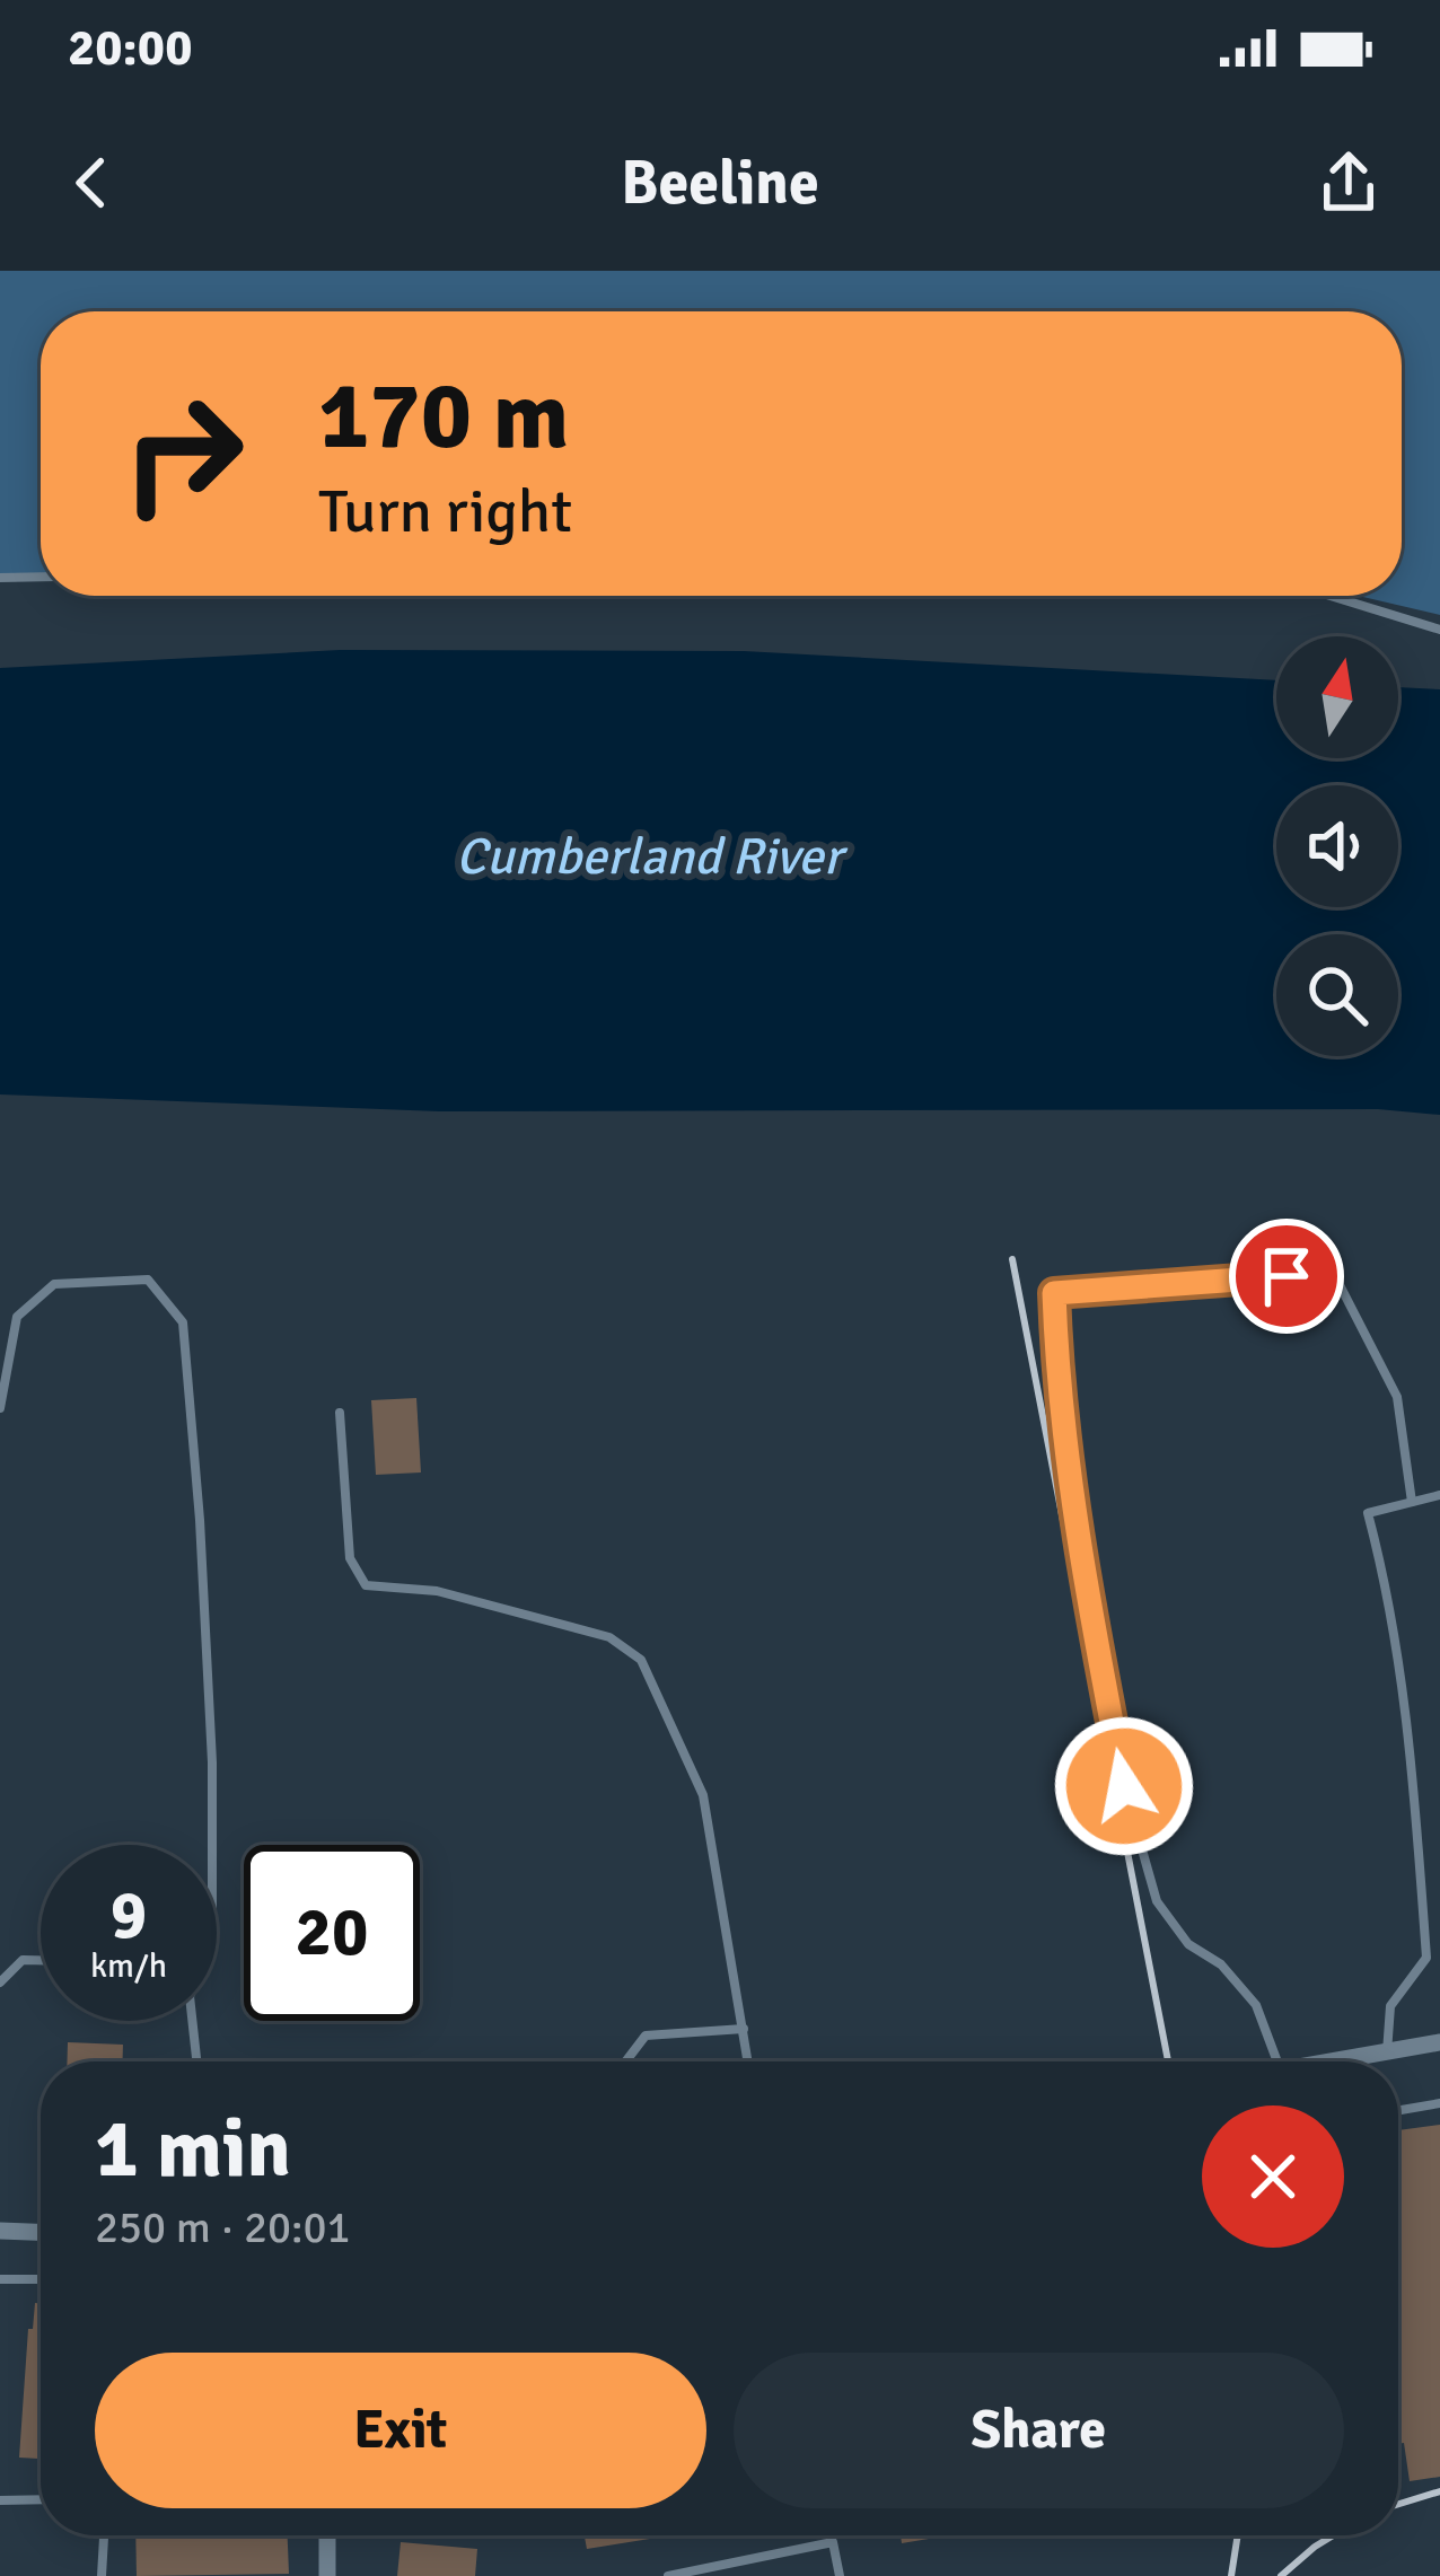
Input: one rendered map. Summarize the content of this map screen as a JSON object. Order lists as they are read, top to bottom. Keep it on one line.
{"water":["Cumberland River"],"north":"top","page":{"status":"20:00","header":"Beeline","turn":["170 m","Turn right"],"speed":"9 km/h","limit":"20","heading":["1 min","250 m · 20:01"],"buttons":["Exit","Share"]}}
